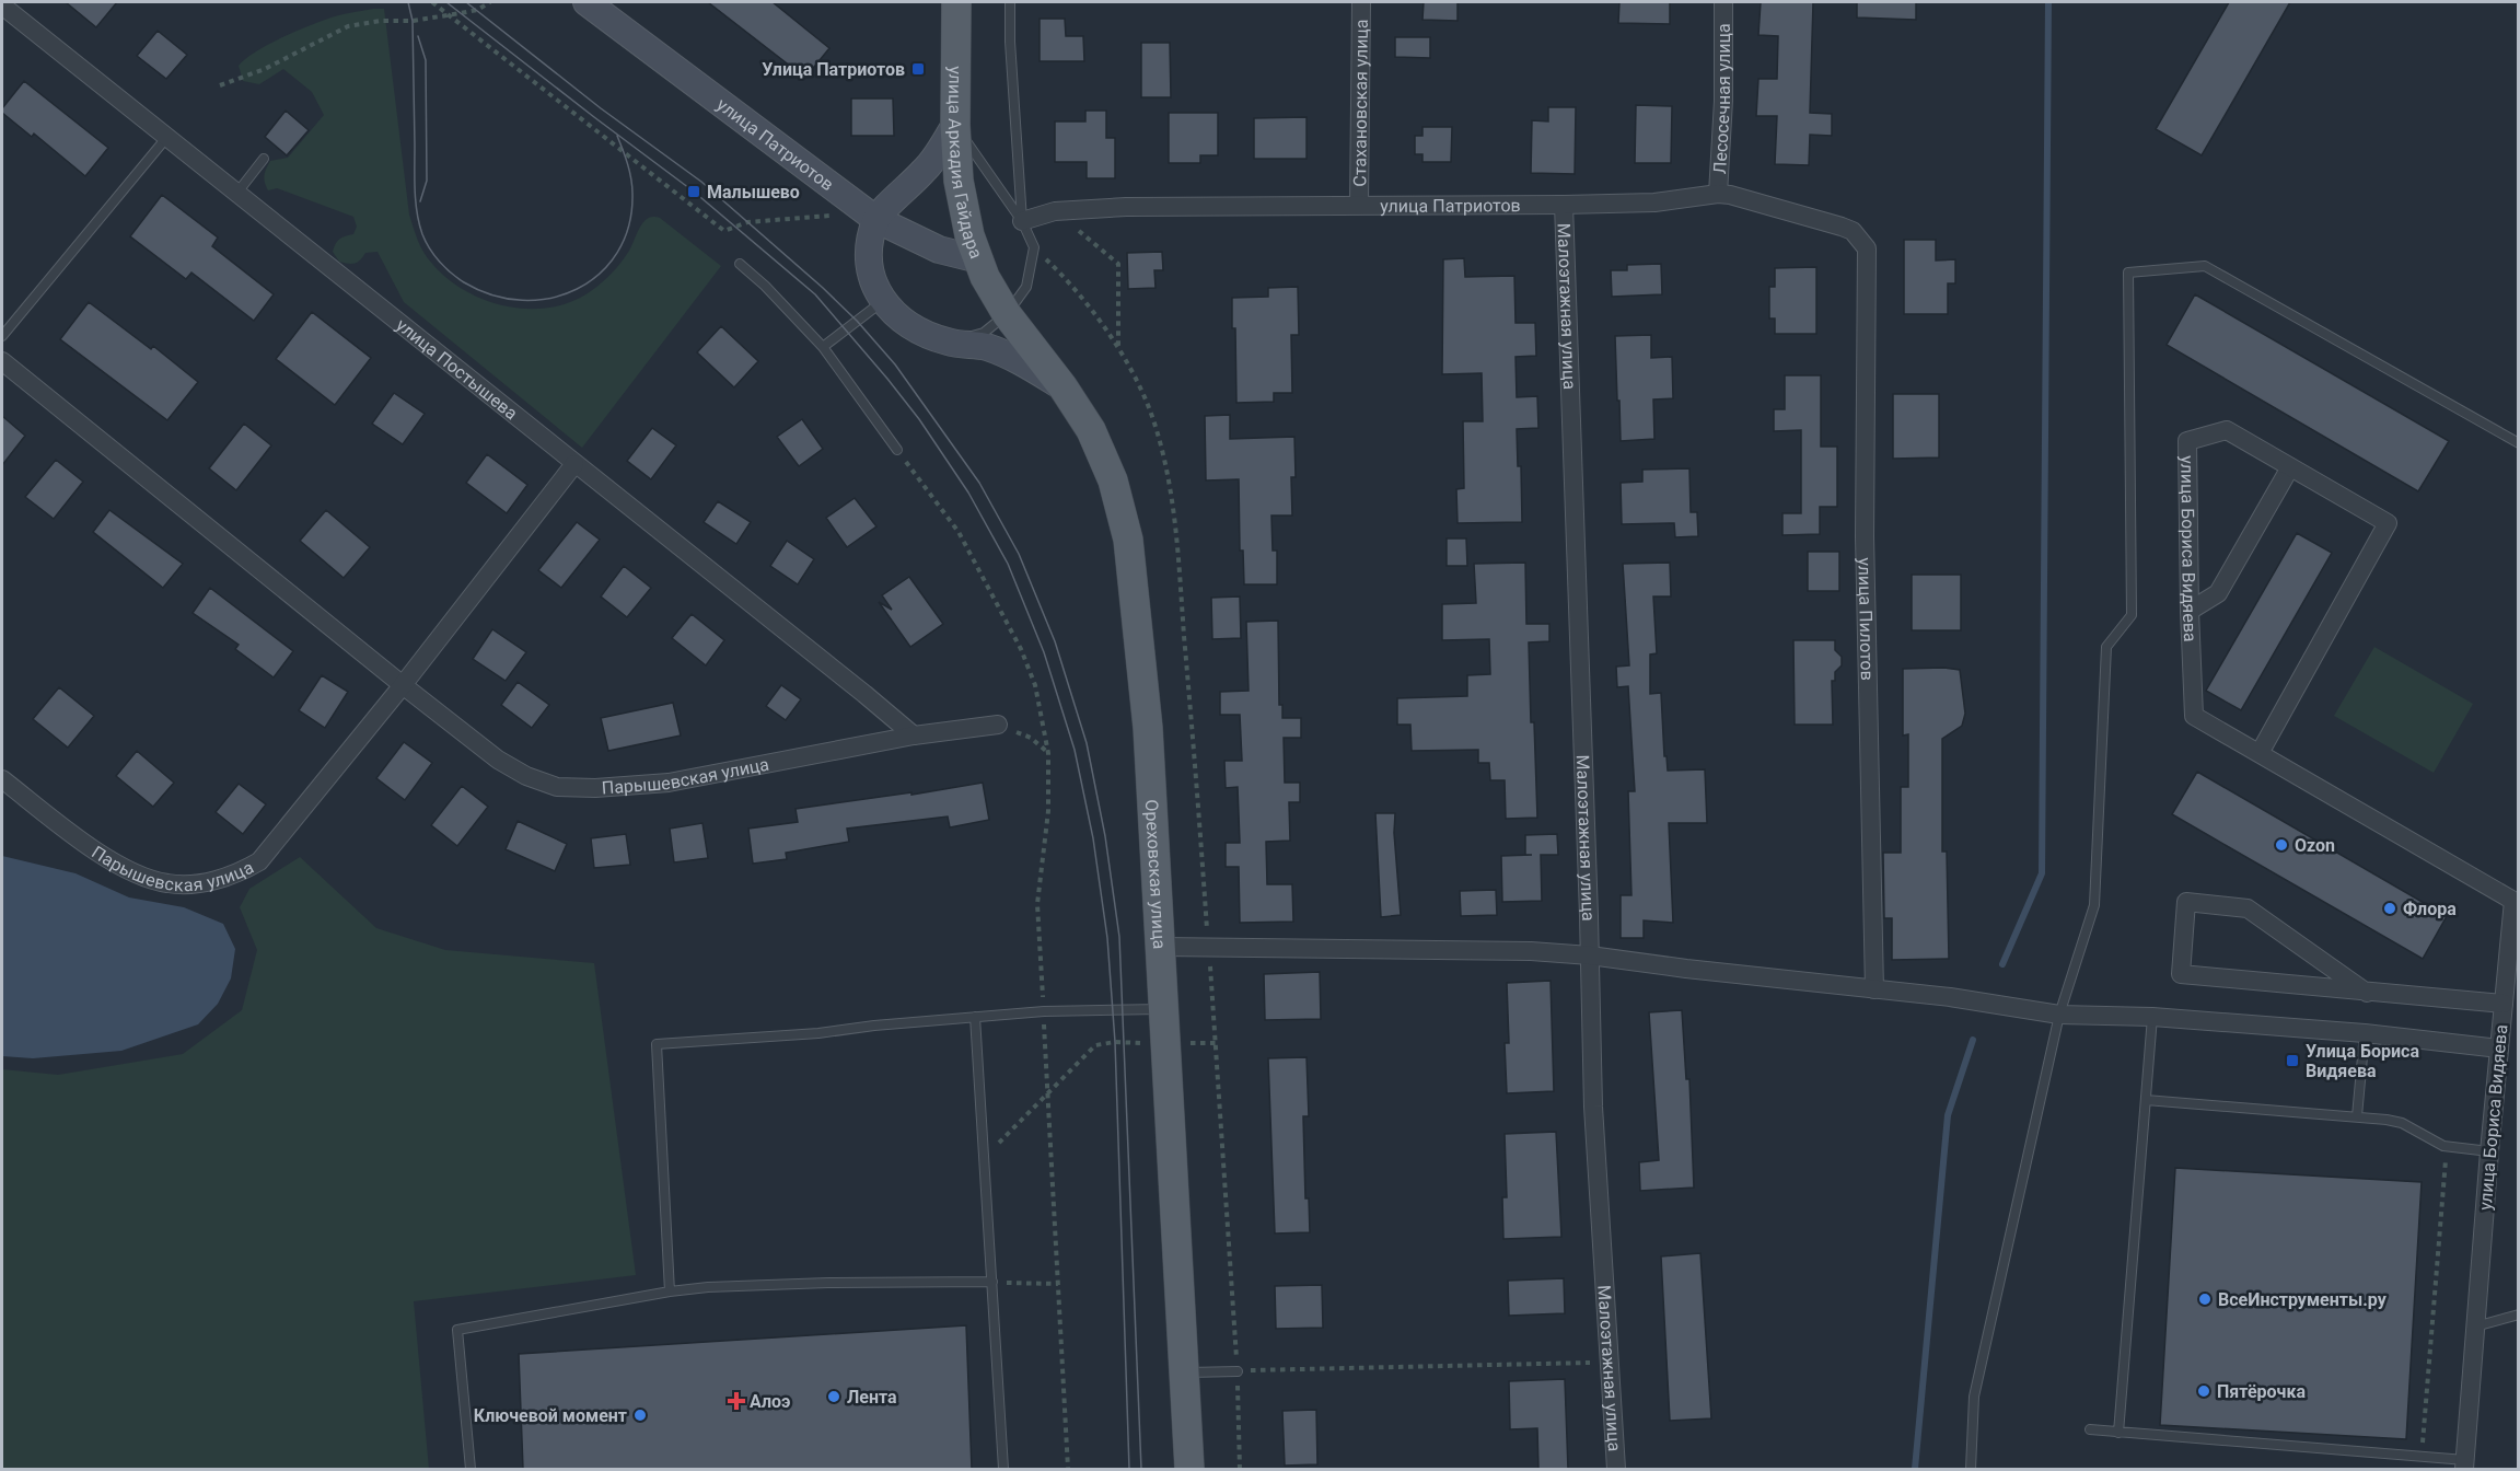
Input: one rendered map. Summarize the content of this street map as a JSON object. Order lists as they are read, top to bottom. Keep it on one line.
{"streets":{"main road":["улица Патриотов","улица Аркадия Гайдара","Ореховская улица"],"street":["Лесосечная улица","Стахановская улица","Малоэтажная улица","улица Постышева","улица Бориса Видяева","улица Пилотов","Парышевская улица"]},"crossings":[["Лесосечная улица","улица Патриотов"],["Стахановская улица","улица Патриотов"],["улица Патриотов","улица Аркадия Гайдара"],["улица Патриотов","Малоэтажная улица"],["улица Патриотов","улица Пилотов"],["улица Аркадия Гайдара","Ореховская улица"],["улица Постышева","Парышевская улица"]],"places":{"transit":["Улица Патриотов","Малышево","Улица Бориса Видяева"],"other":["Ozon","Флора","ВсеИнструменты.ру","Пятёрочка","Лента","Ключевой момент"],"health":["Алоэ"]}}
